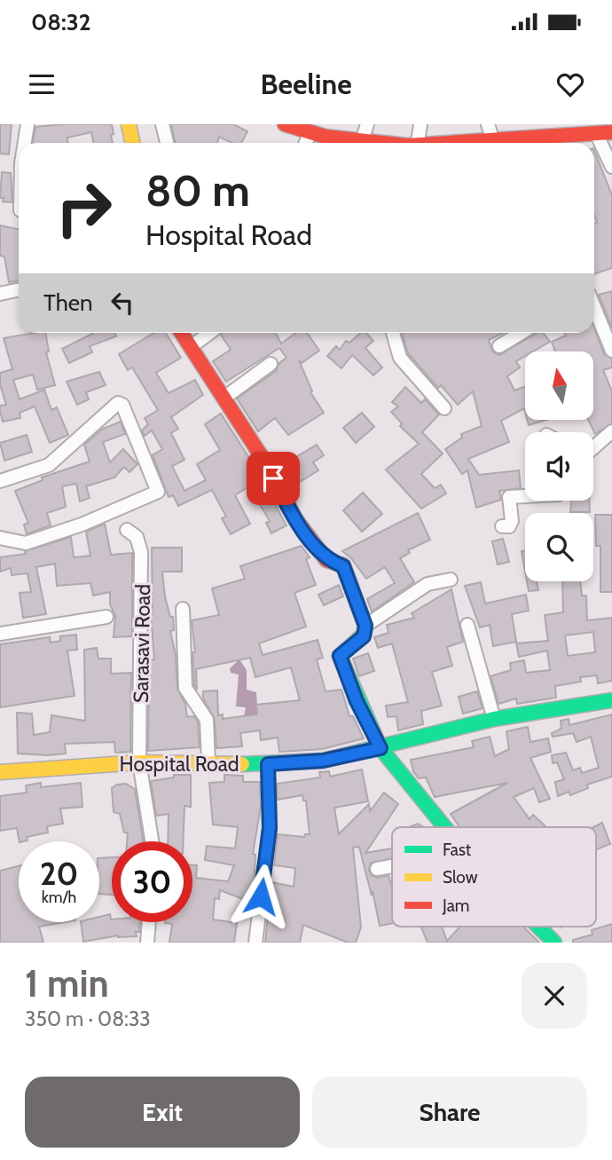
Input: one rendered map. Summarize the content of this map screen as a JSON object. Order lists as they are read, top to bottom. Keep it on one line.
{"streets":{"main road":["Hospital Road"],"street":["Sarasavi Road"]},"crossings":[["Sarasavi Road","Hospital Road"]],"legend":["Fast","Slow","Jam"],"north":"top","page":{"status":"08:32","header":"Beeline","turn":["80 m","Hospital Road"],"then":"Then","speed":"20 km/h","limit":"30","heading":["1 min","350 m · 08:33"],"buttons":["Exit","Share"]}}
